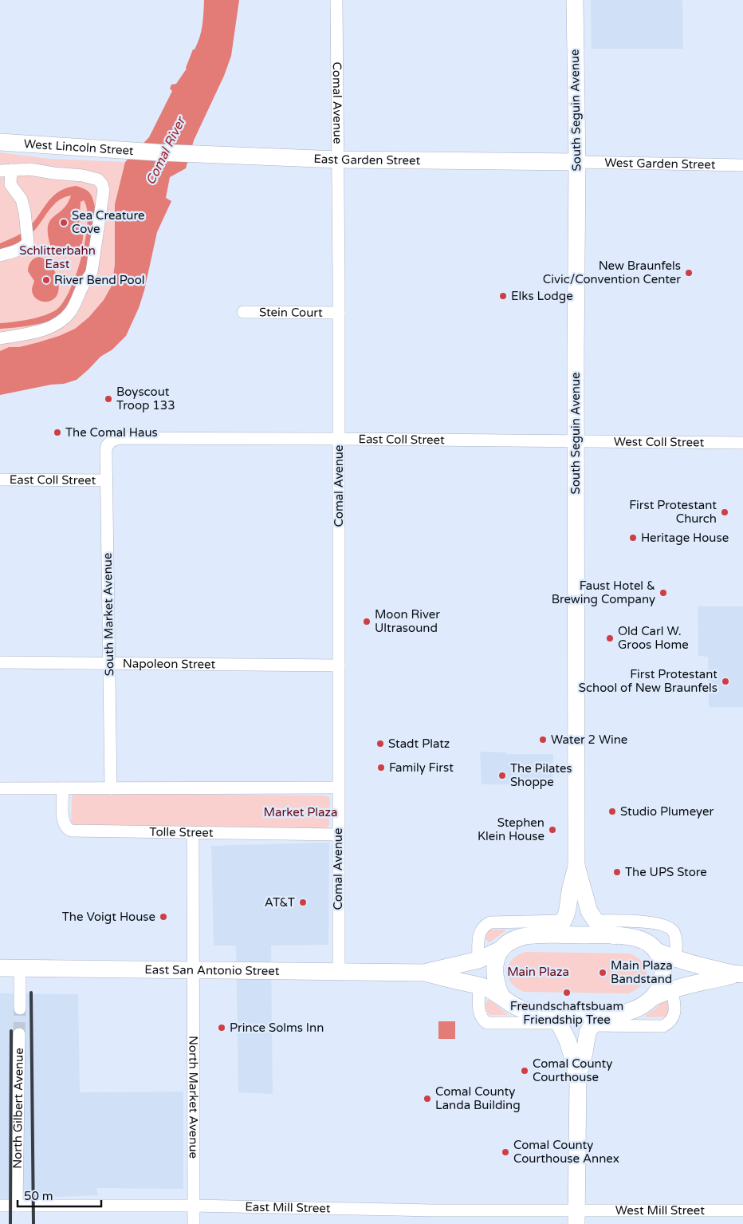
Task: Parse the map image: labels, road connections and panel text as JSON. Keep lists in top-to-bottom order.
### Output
{
  "streets": {
    "main road": [
      "South Seguin Avenue",
      "West Lincoln Street",
      "East Garden Street",
      "East San Antonio Street"
    ],
    "street": [
      "Comal Avenue",
      "West Garden Street",
      "Stein Court",
      "East Coll Street",
      "West Coll Street",
      "South Market Avenue",
      "Napoleon Street",
      "Tolle Street",
      "North Market Avenue",
      "North Gilbert Avenue",
      "East Mill Street",
      "West Mill Street"
    ]
  },
  "crossings": [
    ["Comal Avenue", "East Garden Street"],
    ["Comal Avenue", "Stein Court"],
    ["Comal Avenue", "East Coll Street"],
    ["Comal Avenue", "Napoleon Street"],
    ["Comal Avenue", "Tolle Street"],
    ["Comal Avenue", "East San Antonio Street"],
    ["South Seguin Avenue", "East Garden Street"],
    ["South Seguin Avenue", "West Garden Street"],
    ["South Seguin Avenue", "East Coll Street"],
    ["South Seguin Avenue", "West Coll Street"],
    ["West Lincoln Street", "East Garden Street"],
    ["East Garden Street", "West Garden Street"],
    ["East Coll Street", "West Coll Street"],
    ["East Coll Street", "South Market Avenue"],
    ["South Market Avenue", "Napoleon Street"],
    ["East San Antonio Street", "North Market Avenue"],
    ["North Market Avenue", "East Mill Street"],
    ["North Gilbert Avenue", "East Mill Street"],
    ["East Mill Street", "West Mill Street"]
  ],
  "water": ["Comal River"],
  "parks": ["Schlitterbahn East", "Market Plaza", "Main Plaza"],
  "places": [
    "Sea Creature Cove",
    "New Braunfels Civic/Convention Center",
    "River Bend Pool",
    "Elks Lodge",
    "Boyscout Troop 133",
    "The Comal Haus",
    "First Protestant Church",
    "Heritage House",
    "Faust Hotel & Brewing Company",
    "Moon River Ultrasound",
    "Old Carl W. Groos Home",
    "First Protestant School of New Braunfels",
    "Water 2 Wine",
    "Stadt Platz",
    "Family First",
    "The Pilates Shoppe",
    "Studio Plumeyer",
    "Stephen Klein House",
    "The UPS Store",
    "AT&T",
    "The Voigt House",
    "Main Plaza Bandstand",
    "Freundschaftsbuam Friendship Tree",
    "Prince Solms Inn",
    "Comal County Courthouse",
    "Comal County Landa Building",
    "Comal County Courthouse Annex"
  ],
  "scale_bar": "50 m"
}
